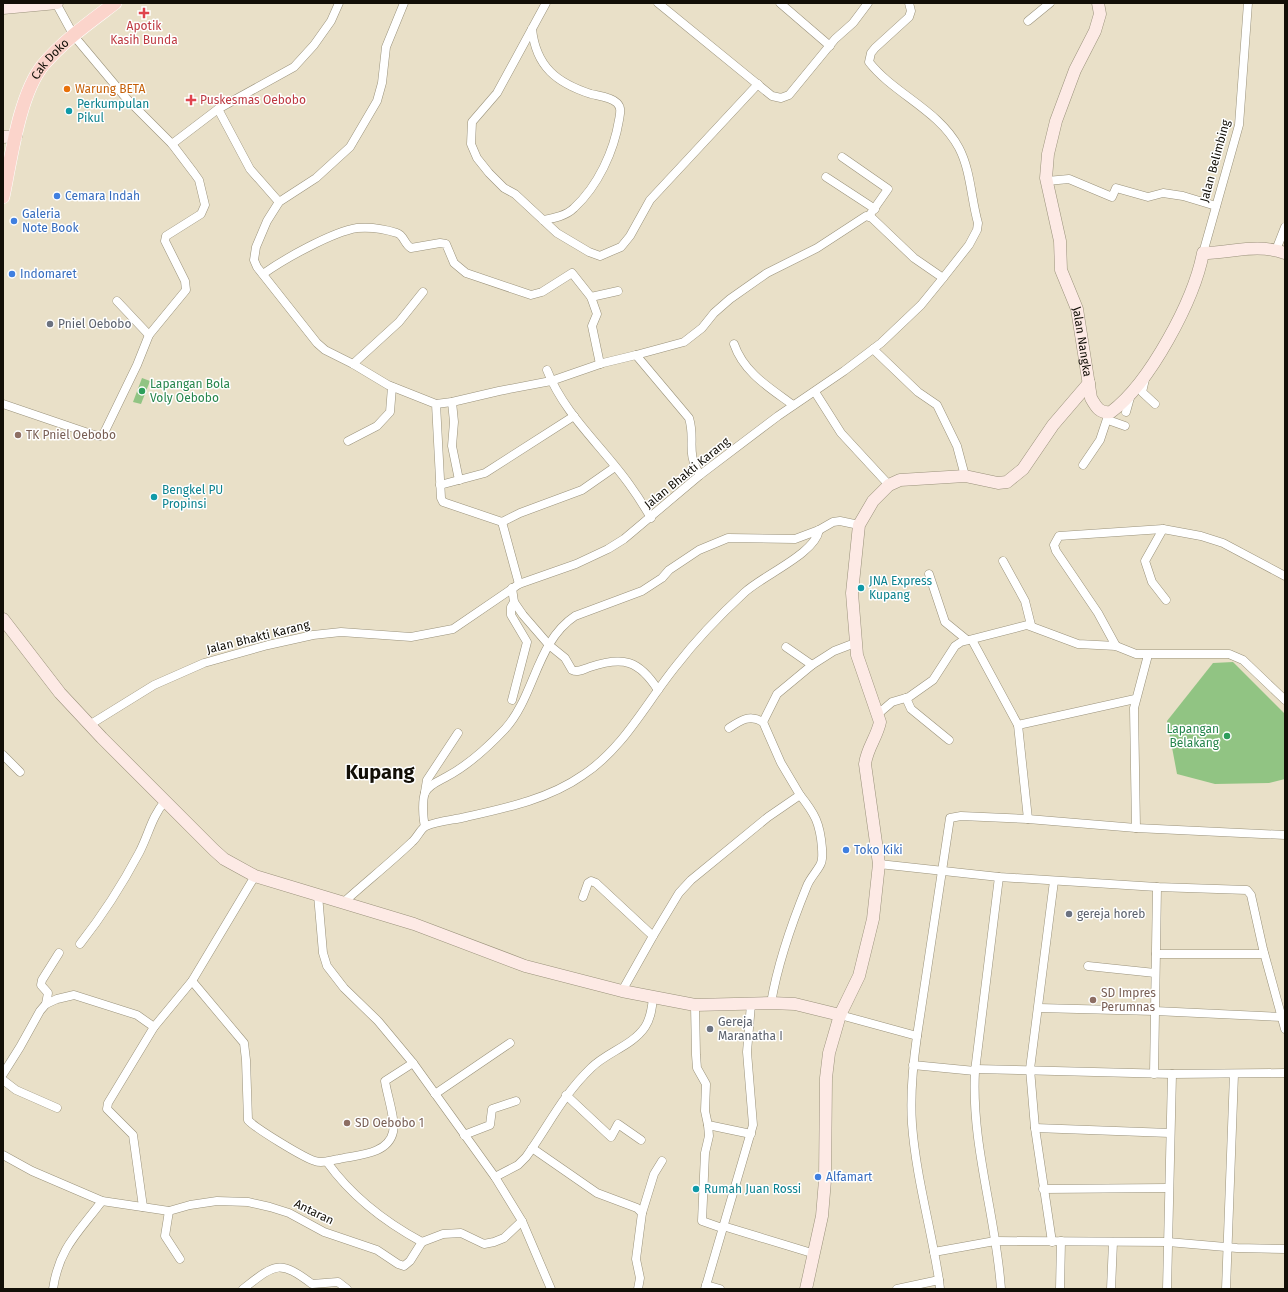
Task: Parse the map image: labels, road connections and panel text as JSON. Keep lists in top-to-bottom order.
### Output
{
  "streets": {
    "main road": ["Cak Doko"],
    "street": [
      "Jalan Belimbing",
      "Jalan Nangka",
      "Jalan Bhakti Karang",
      "Antaran"
    ]
  },
  "districts": ["Kupang"],
  "places": {
    "health": ["Apotik Kasih Bunda", "Puskesmas Oebobo"],
    "other": [
      "Warung BETA",
      "Perkumpulan Pikul",
      "Cemara Indah",
      "Galeria Note Book",
      "Indomaret",
      "Pniel Oebobo",
      "Lapangan Bola Voly Oebobo",
      "TK Pniel Oebobo",
      "Bengkel PU Propinsi",
      "JNA Express Kupang",
      "Lapangan Belakang",
      "Toko Kiki",
      "gereja horeb",
      "SD Impres Perumnas",
      "Gereja Maranatha I",
      "SD Oebobo 1",
      "Alfamart",
      "Rumah Juan Rossi"
    ]
  }
}
